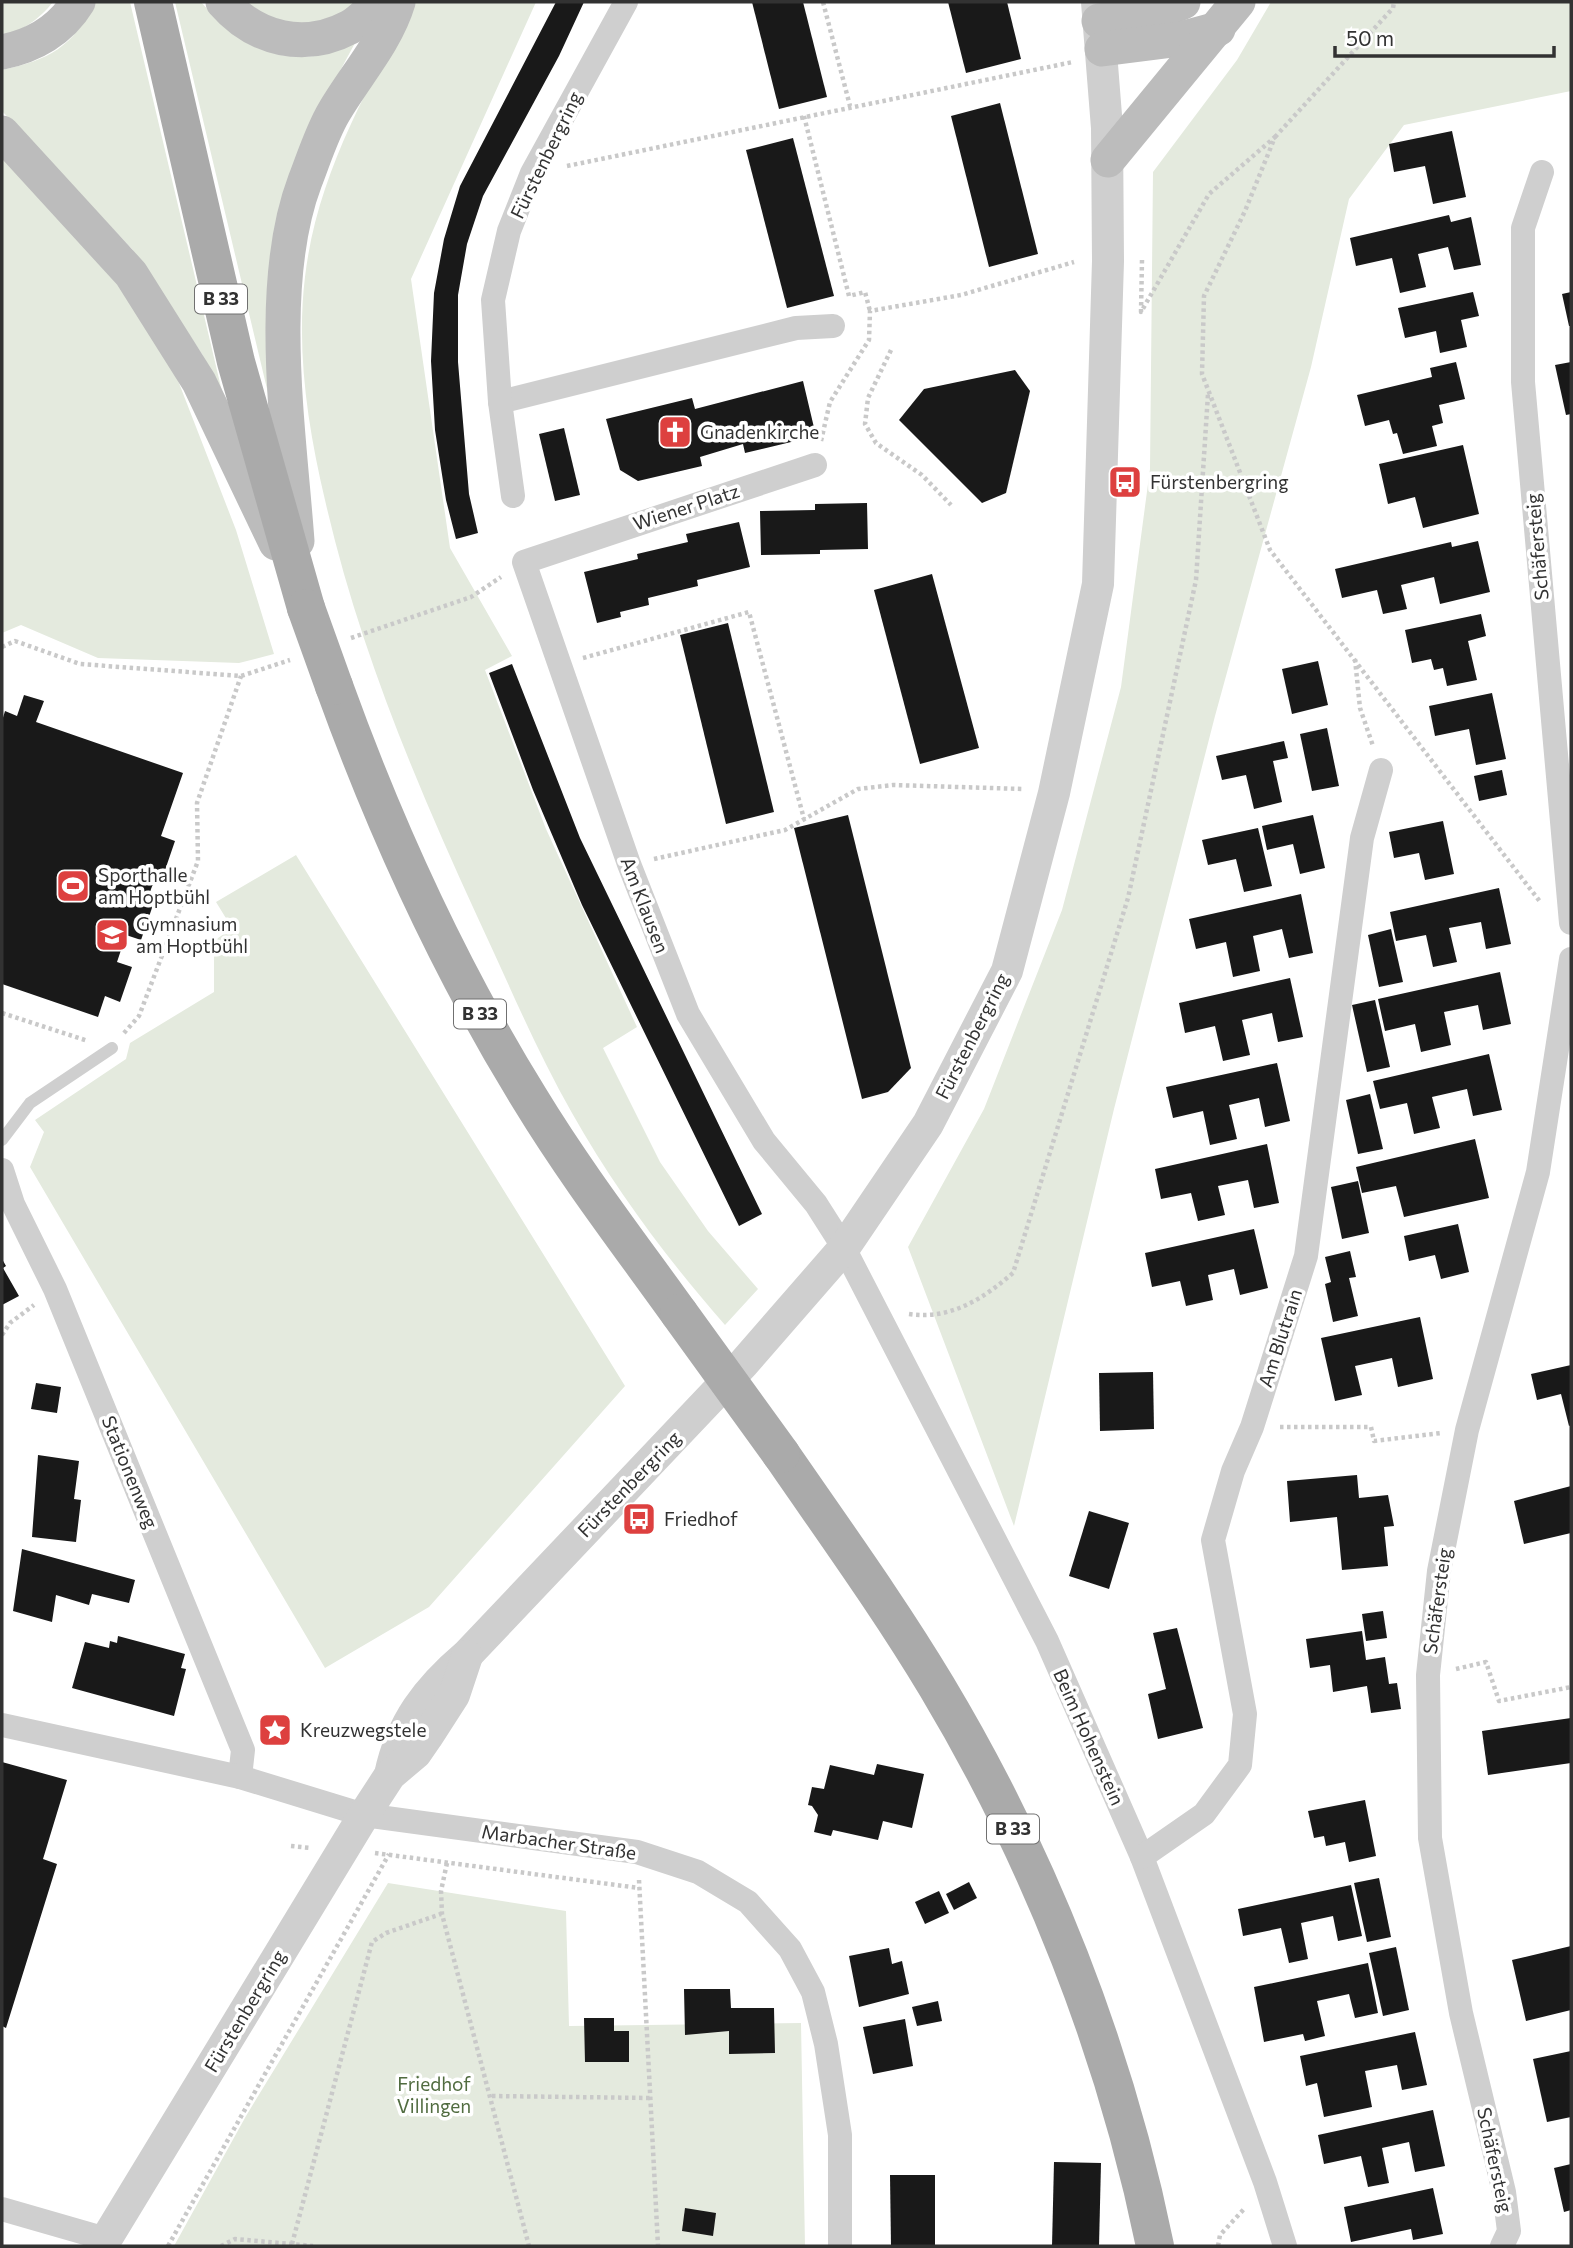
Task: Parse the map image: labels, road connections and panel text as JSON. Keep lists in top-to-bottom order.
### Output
{
  "streets": {
    "main road": ["B 33"],
    "street": [
      "Fürstenbergring",
      "Wiener Platz",
      "Schäfersteig",
      "Am Klausen",
      "Am Blutrain",
      "Stationenweg",
      "Beim Hohenstein",
      "Marbacher Straße"
    ]
  },
  "crossings": [
    ["Fürstenbergring", "Am Klausen"],
    ["Fürstenbergring", "Beim Hohenstein"],
    ["Fürstenbergring", "Marbacher Straße"],
    ["Wiener Platz", "Am Klausen"],
    ["Am Klausen", "Beim Hohenstein"],
    ["Am Blutrain", "Beim Hohenstein"],
    ["Stationenweg", "Marbacher Straße"]
  ],
  "parks": ["Friedhof Villingen"],
  "places": {
    "church": ["Gnadenkirche"],
    "bus stop": ["Fürstenbergring", "Friedhof"],
    "sports": ["Sporthalle am Hoptbühl"],
    "school or university": ["Gymnasium am Hoptbühl"],
    "place": ["Kreuzwegstele"]
  },
  "scale_bar": "50 m"
}
